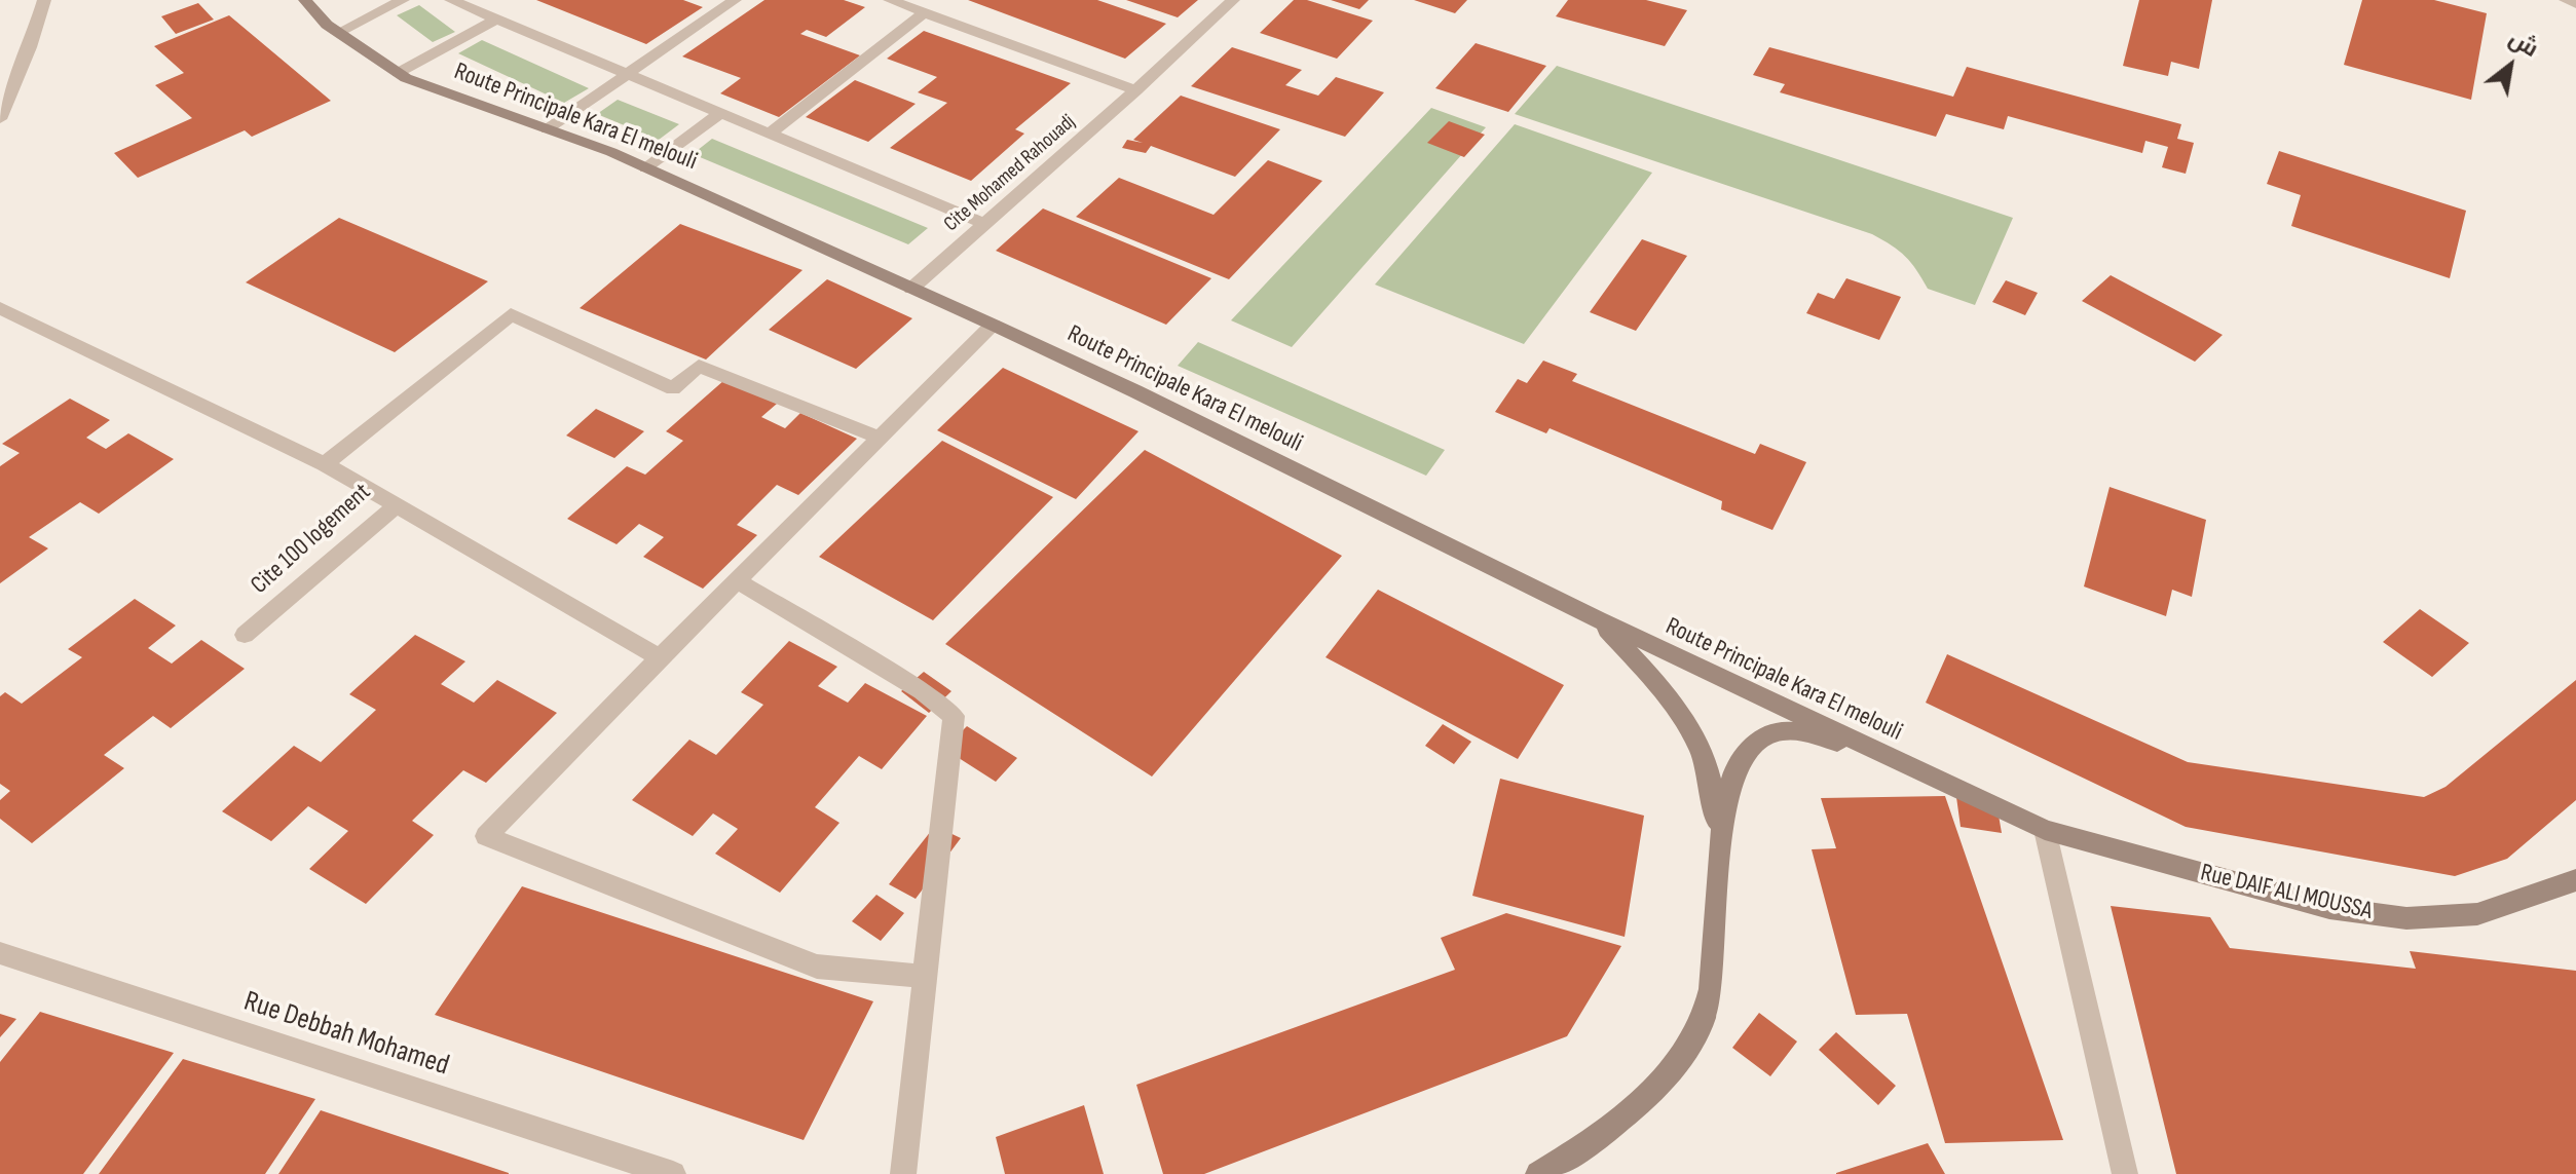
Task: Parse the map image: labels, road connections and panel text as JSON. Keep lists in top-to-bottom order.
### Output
{
  "streets": {
    "main road": ["Route Principale Kara El melouli", "Rue DAIF ALI MOUSSA"],
    "street": ["Cite Mohamed Rahouadj", "Cite 100 logement", "Rue Debbah Mohamed"]
  },
  "crossings": [
    ["Route Principale Kara El melouli", "Cite Mohamed Rahouadj"],
    ["Route Principale Kara El melouli", "Rue DAIF ALI MOUSSA"]
  ],
  "north": "top right"
}
